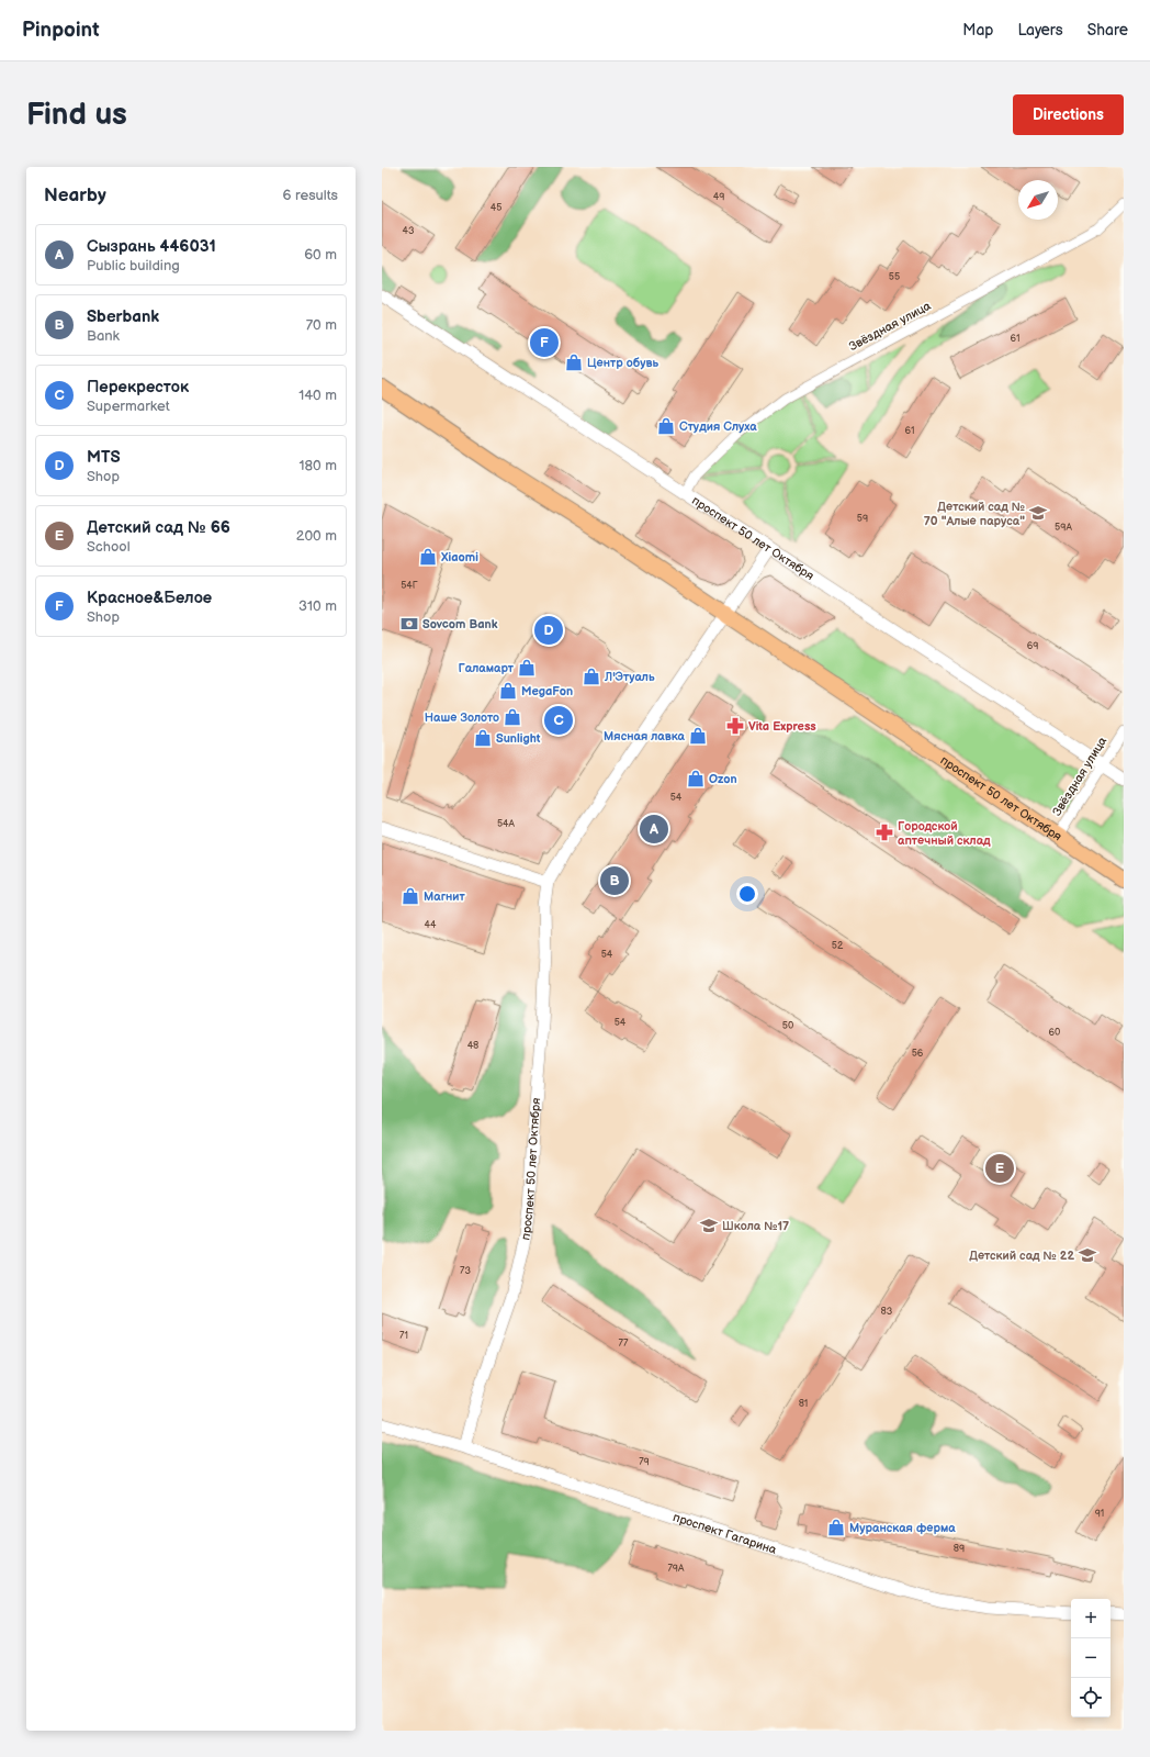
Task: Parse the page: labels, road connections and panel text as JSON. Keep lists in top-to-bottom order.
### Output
{
  "streets": {
    "main road": ["проспект 50 лет Октября"],
    "street": ["Звёздная улица", "проспект Гагарина"]
  },
  "crossings": [
    ["Звёздная улица", "проспект 50 лет Октября"],
    ["проспект 50 лет Октября", "проспект Гагарина"]
  ],
  "places": {
    "shop": [
      "Центр обувь",
      "Студия Слуха",
      "Xiaomi",
      "Галамарт",
      "Л'Этуаль",
      "MegaFon",
      "Наше Золото",
      "Мясная лавка",
      "Sunlight",
      "Ozon",
      "Магнит",
      "Муранская ферма"
    ],
    "school or university": ["Детский сад № 70 \"Алые паруса\"", "Школа №17", "Детский сад № 22"],
    "bank": ["Sovcom Bank"],
    "pharmacy": ["Vita Express", "Городской аптечный склад"]
  },
  "house_numbers": [
    "49",
    "45",
    "43",
    "55",
    "61",
    "61",
    "59",
    "59А",
    "54Г",
    "69",
    "54",
    "54А",
    "44",
    "52",
    "54",
    "54",
    "50",
    "60",
    "48",
    "56",
    "73",
    "83",
    "71",
    "77",
    "81",
    "79",
    "91",
    "89",
    "79А"
  ],
  "north": "bottom left",
  "page": {
    "header": "Pinpoint",
    "nav": ["Map", "Layers", "Share"],
    "buttons": "Directions",
    "title": "Find us",
    "heading": ["Nearby", "6 results"],
    "list": [
      {
        "mark": "A",
        "name": "Сызрань 446031",
        "note": "Public building",
        "value": "60 m"
      },
      {
        "mark": "B",
        "name": "Sberbank",
        "note": "Bank",
        "value": "70 m"
      },
      {
        "mark": "C",
        "name": "Перекресток",
        "note": "Supermarket",
        "value": "140 m"
      },
      {
        "mark": "D",
        "name": "MTS",
        "note": "Shop",
        "value": "180 m"
      },
      {
        "mark": "E",
        "name": "Детский сад № 66",
        "note": "School",
        "value": "200 m"
      },
      {
        "mark": "F",
        "name": "Красное&Белое",
        "note": "Shop",
        "value": "310 m"
      }
    ],
    "pins": [
      "F",
      "D",
      "C",
      "A",
      "B",
      "E"
    ],
    "map_buttons": ["+", "−"]
  }
}
